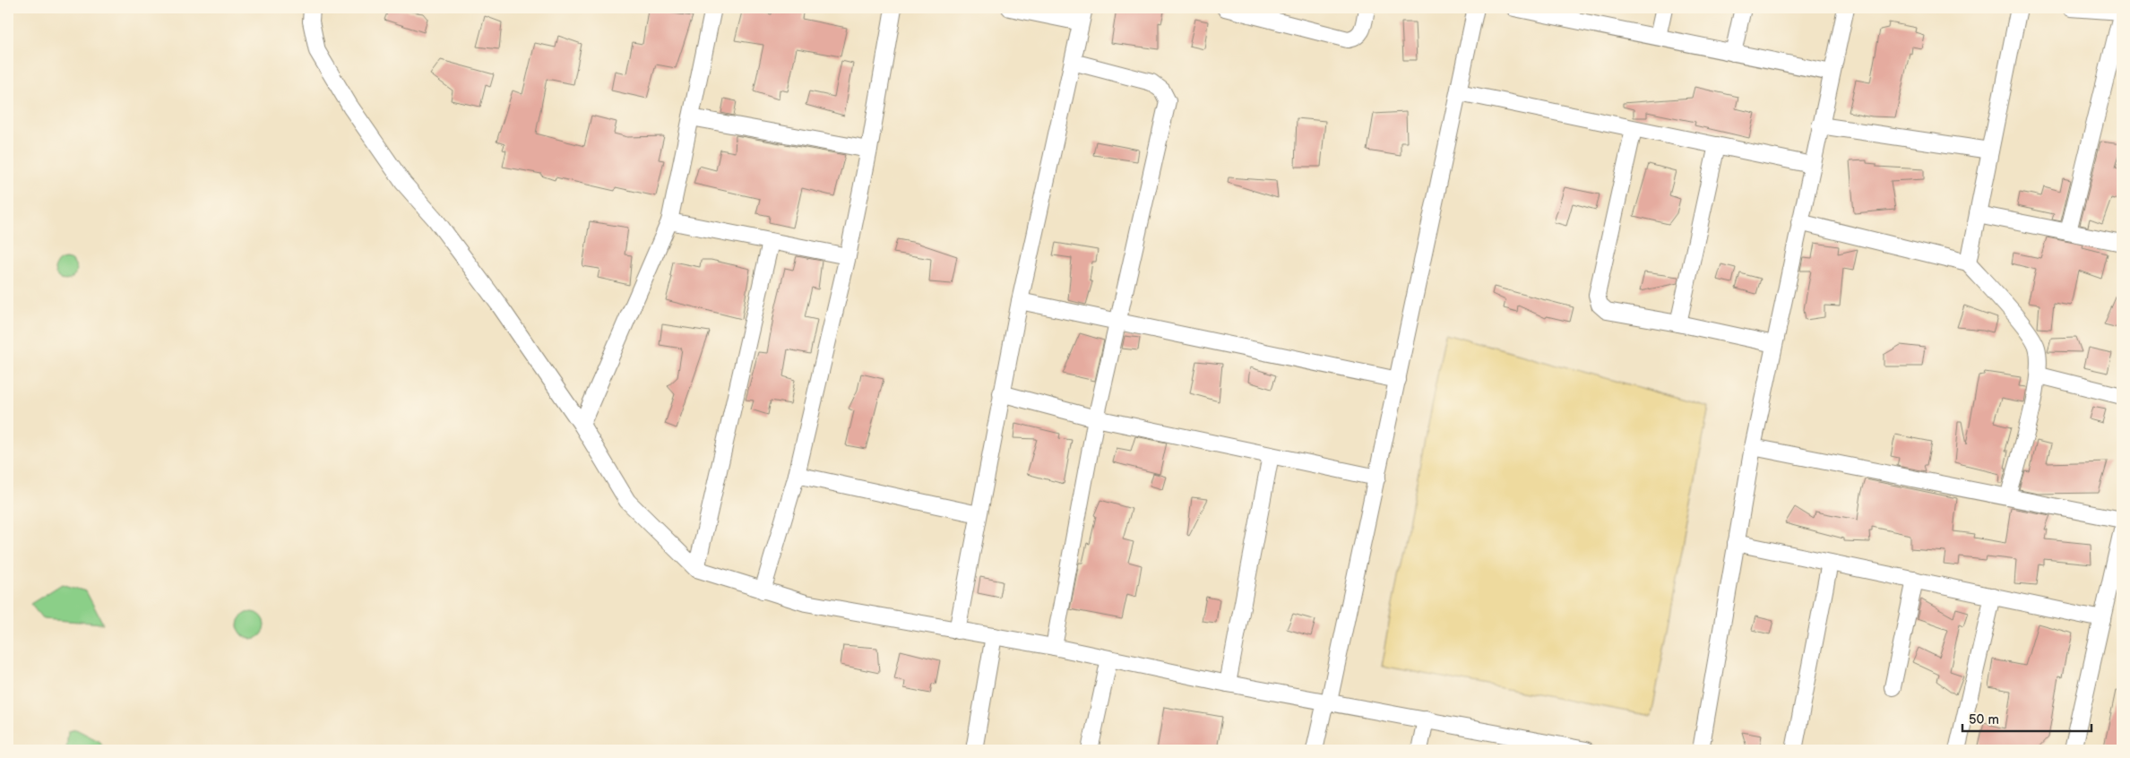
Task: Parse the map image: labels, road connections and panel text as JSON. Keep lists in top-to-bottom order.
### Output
{
  "scale_bar": "50 m"
}
